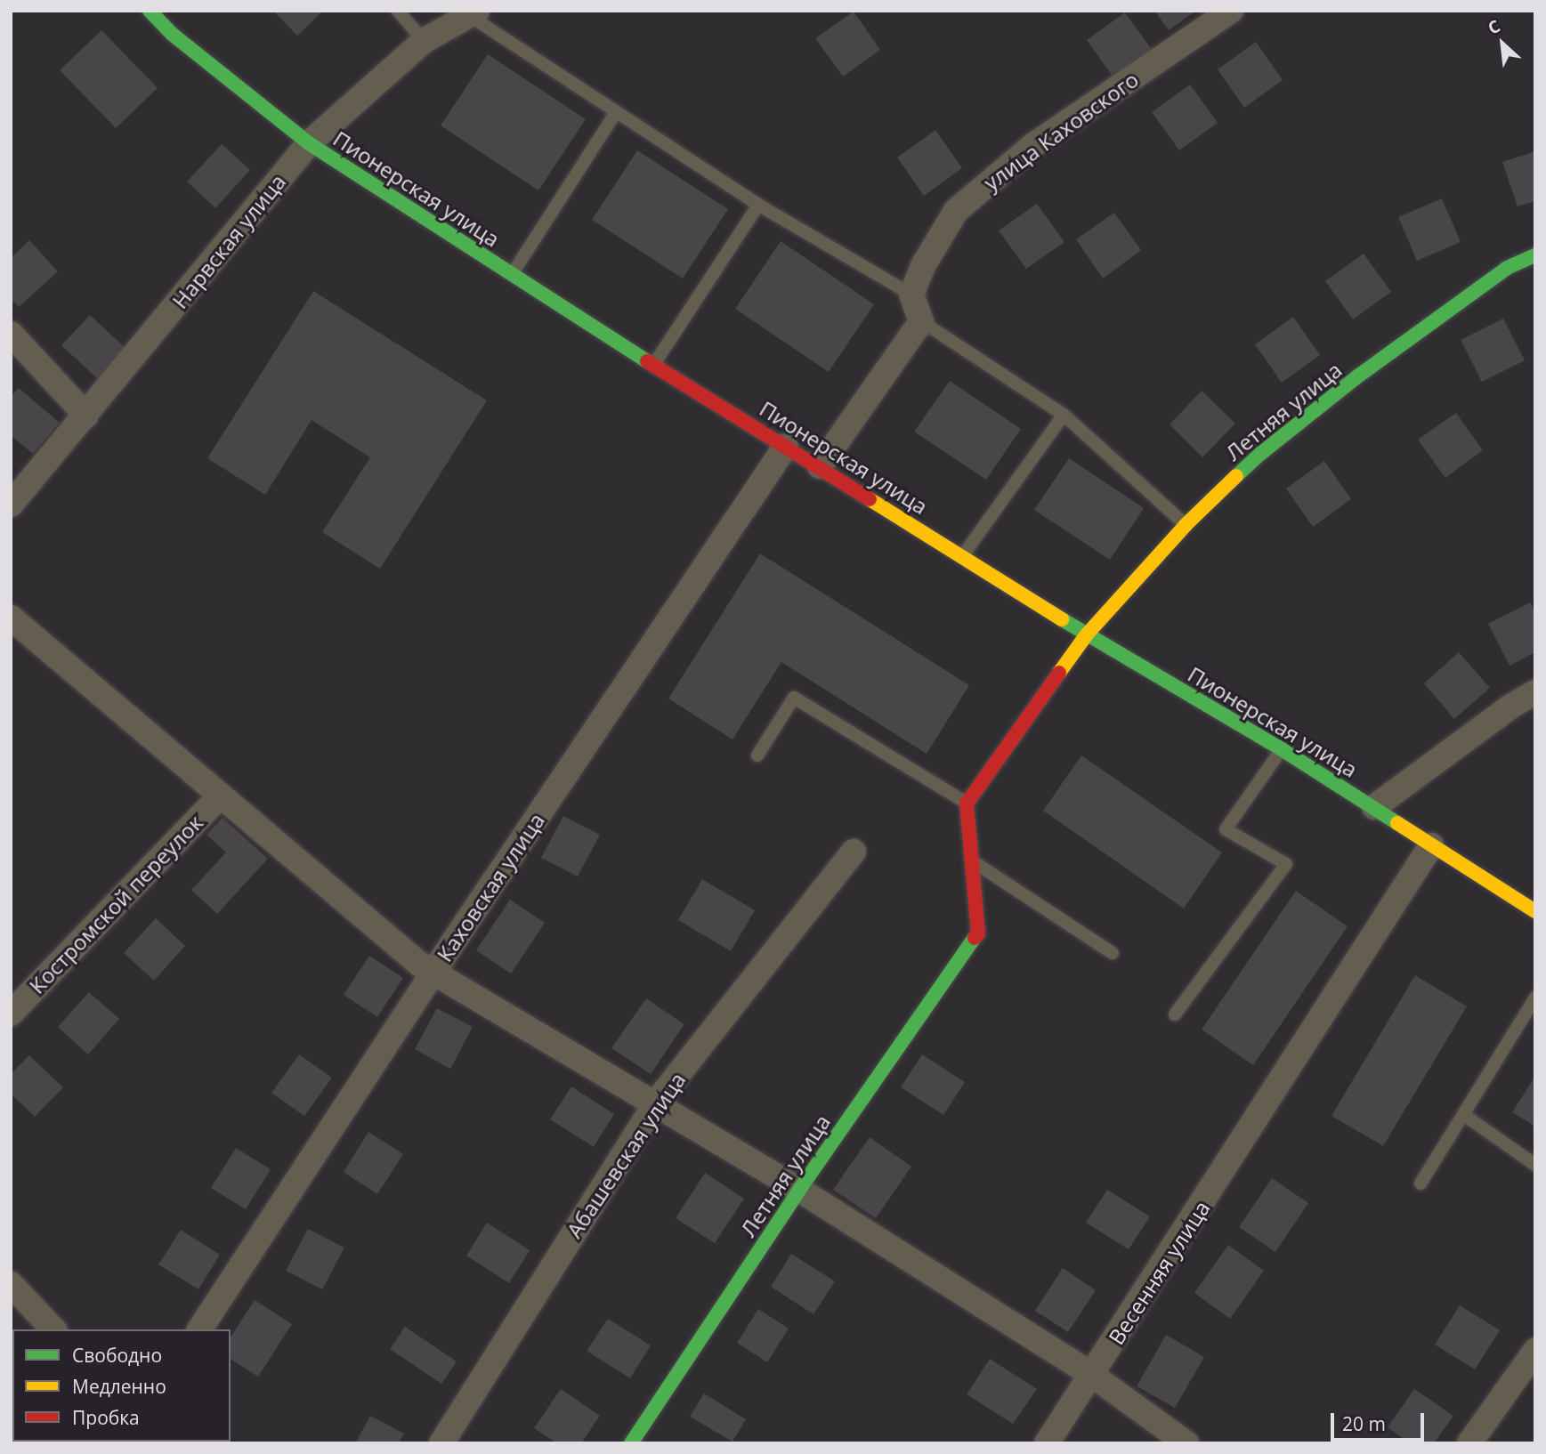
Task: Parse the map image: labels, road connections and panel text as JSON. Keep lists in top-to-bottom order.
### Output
{
  "streets": {
    "main road": ["Пионерская улица", "Летняя улица"],
    "street": [
      "улица Каховского",
      "Нарвская улица",
      "Каховская улица",
      "Костромской переулок",
      "Абашевская улица",
      "Весенняя улица"
    ]
  },
  "crossings": [
    ["Пионерская улица", "Нарвская улица"],
    ["Пионерская улица", "Летняя улица"],
    ["Пионерская улица", "Каховская улица"],
    ["Пионерская улица", "Весенняя улица"]
  ],
  "legend": ["Свободно", "Медленно", "Пробка"],
  "scale_bar": "20 m",
  "north": "top left"
}
